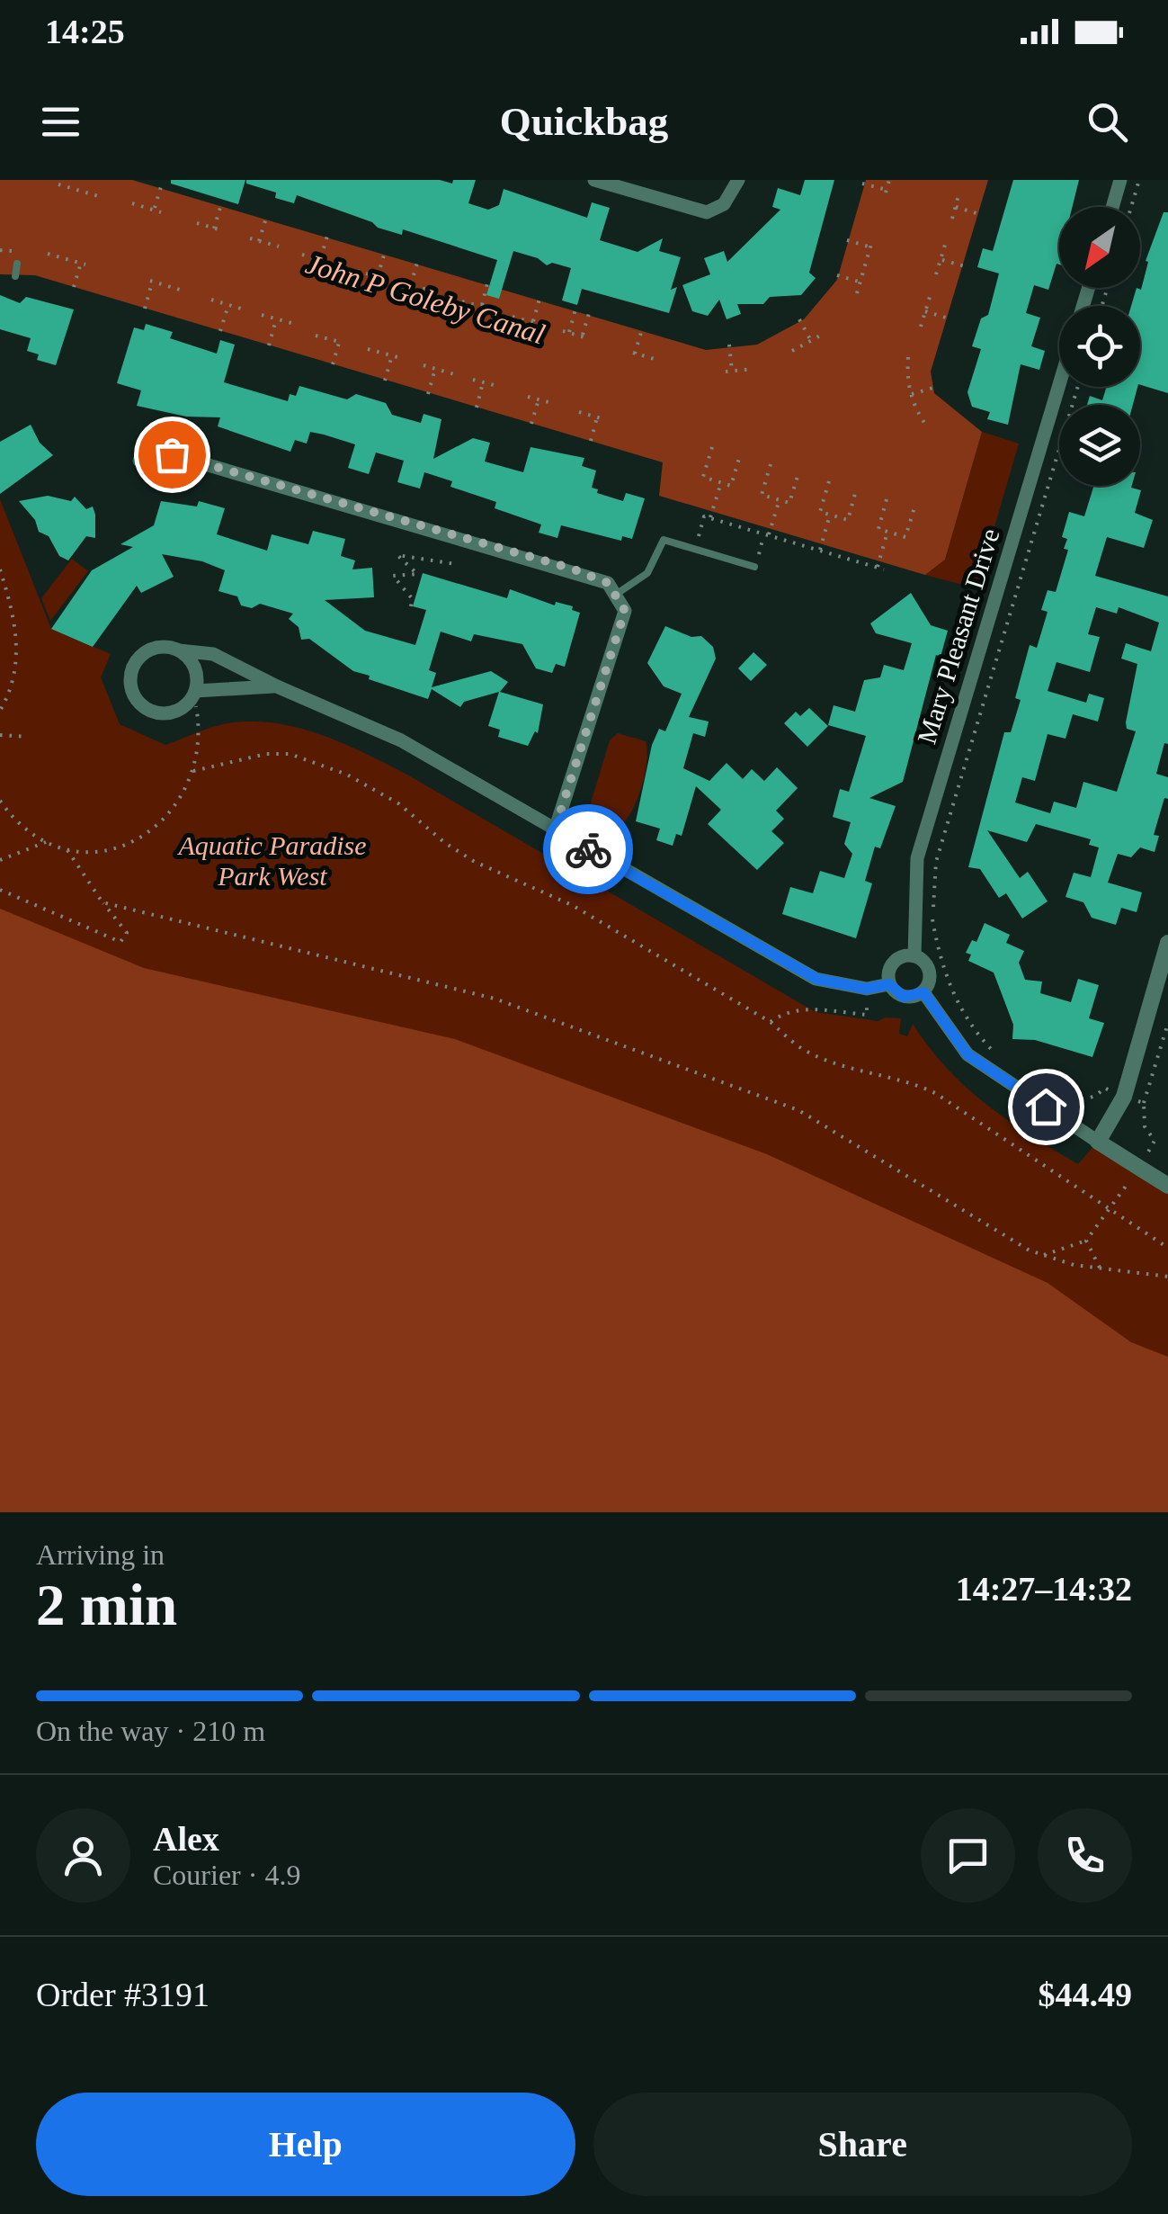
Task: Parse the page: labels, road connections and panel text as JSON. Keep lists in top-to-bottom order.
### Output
{
  "streets": {
    "street": ["Mary Pleasant Drive"]
  },
  "water": ["John P Goleby Canal"],
  "parks": ["Aquatic Paradise Park West"],
  "north": "bottom left",
  "page": {
    "status": "14:25",
    "header": "Quickbag",
    "heading": ["2 min", "Arriving in", "14:27–14:32"],
    "panel": [
      "Alex",
      "Courier · 4.9",
      "Order #3191",
      "$44.49"
    ],
    "bar": "On the way · 210 m",
    "buttons": ["Help", "Share"]
  }
}
